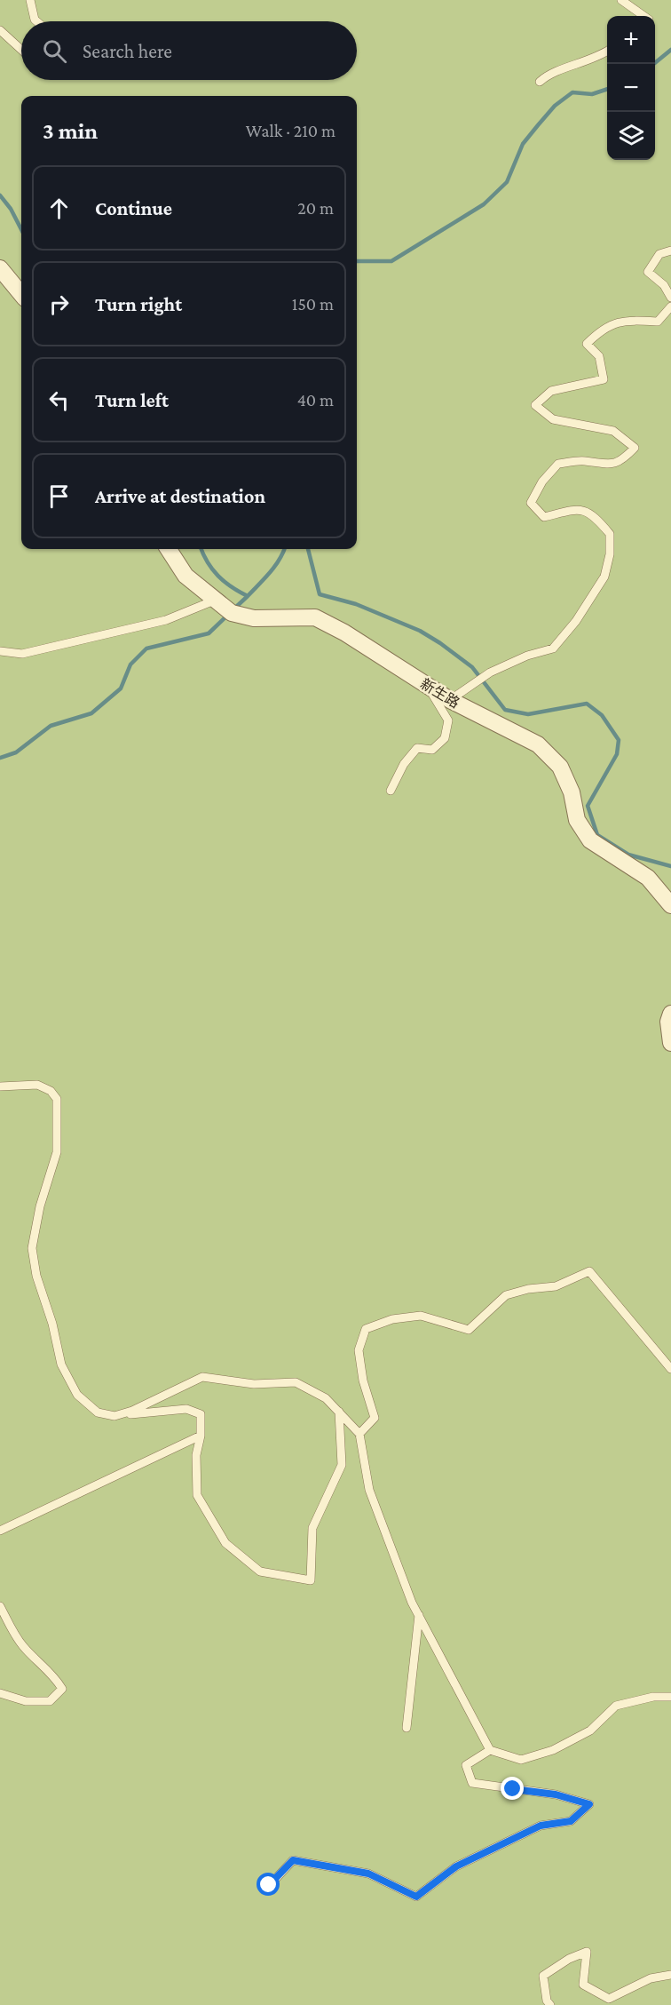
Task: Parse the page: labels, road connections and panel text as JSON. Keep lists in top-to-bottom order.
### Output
{
  "streets": {
    "street": ["新生路"]
  },
  "page": {
    "map_buttons": ["+", "−"],
    "search": "Search here",
    "heading": ["3 min", "Walk · 210 m"],
    "list": [
      ["Continue", "20 m"],
      ["Turn right", "150 m"],
      ["Turn left", "40 m"],
      "Arrive at destination"
    ]
  }
}
